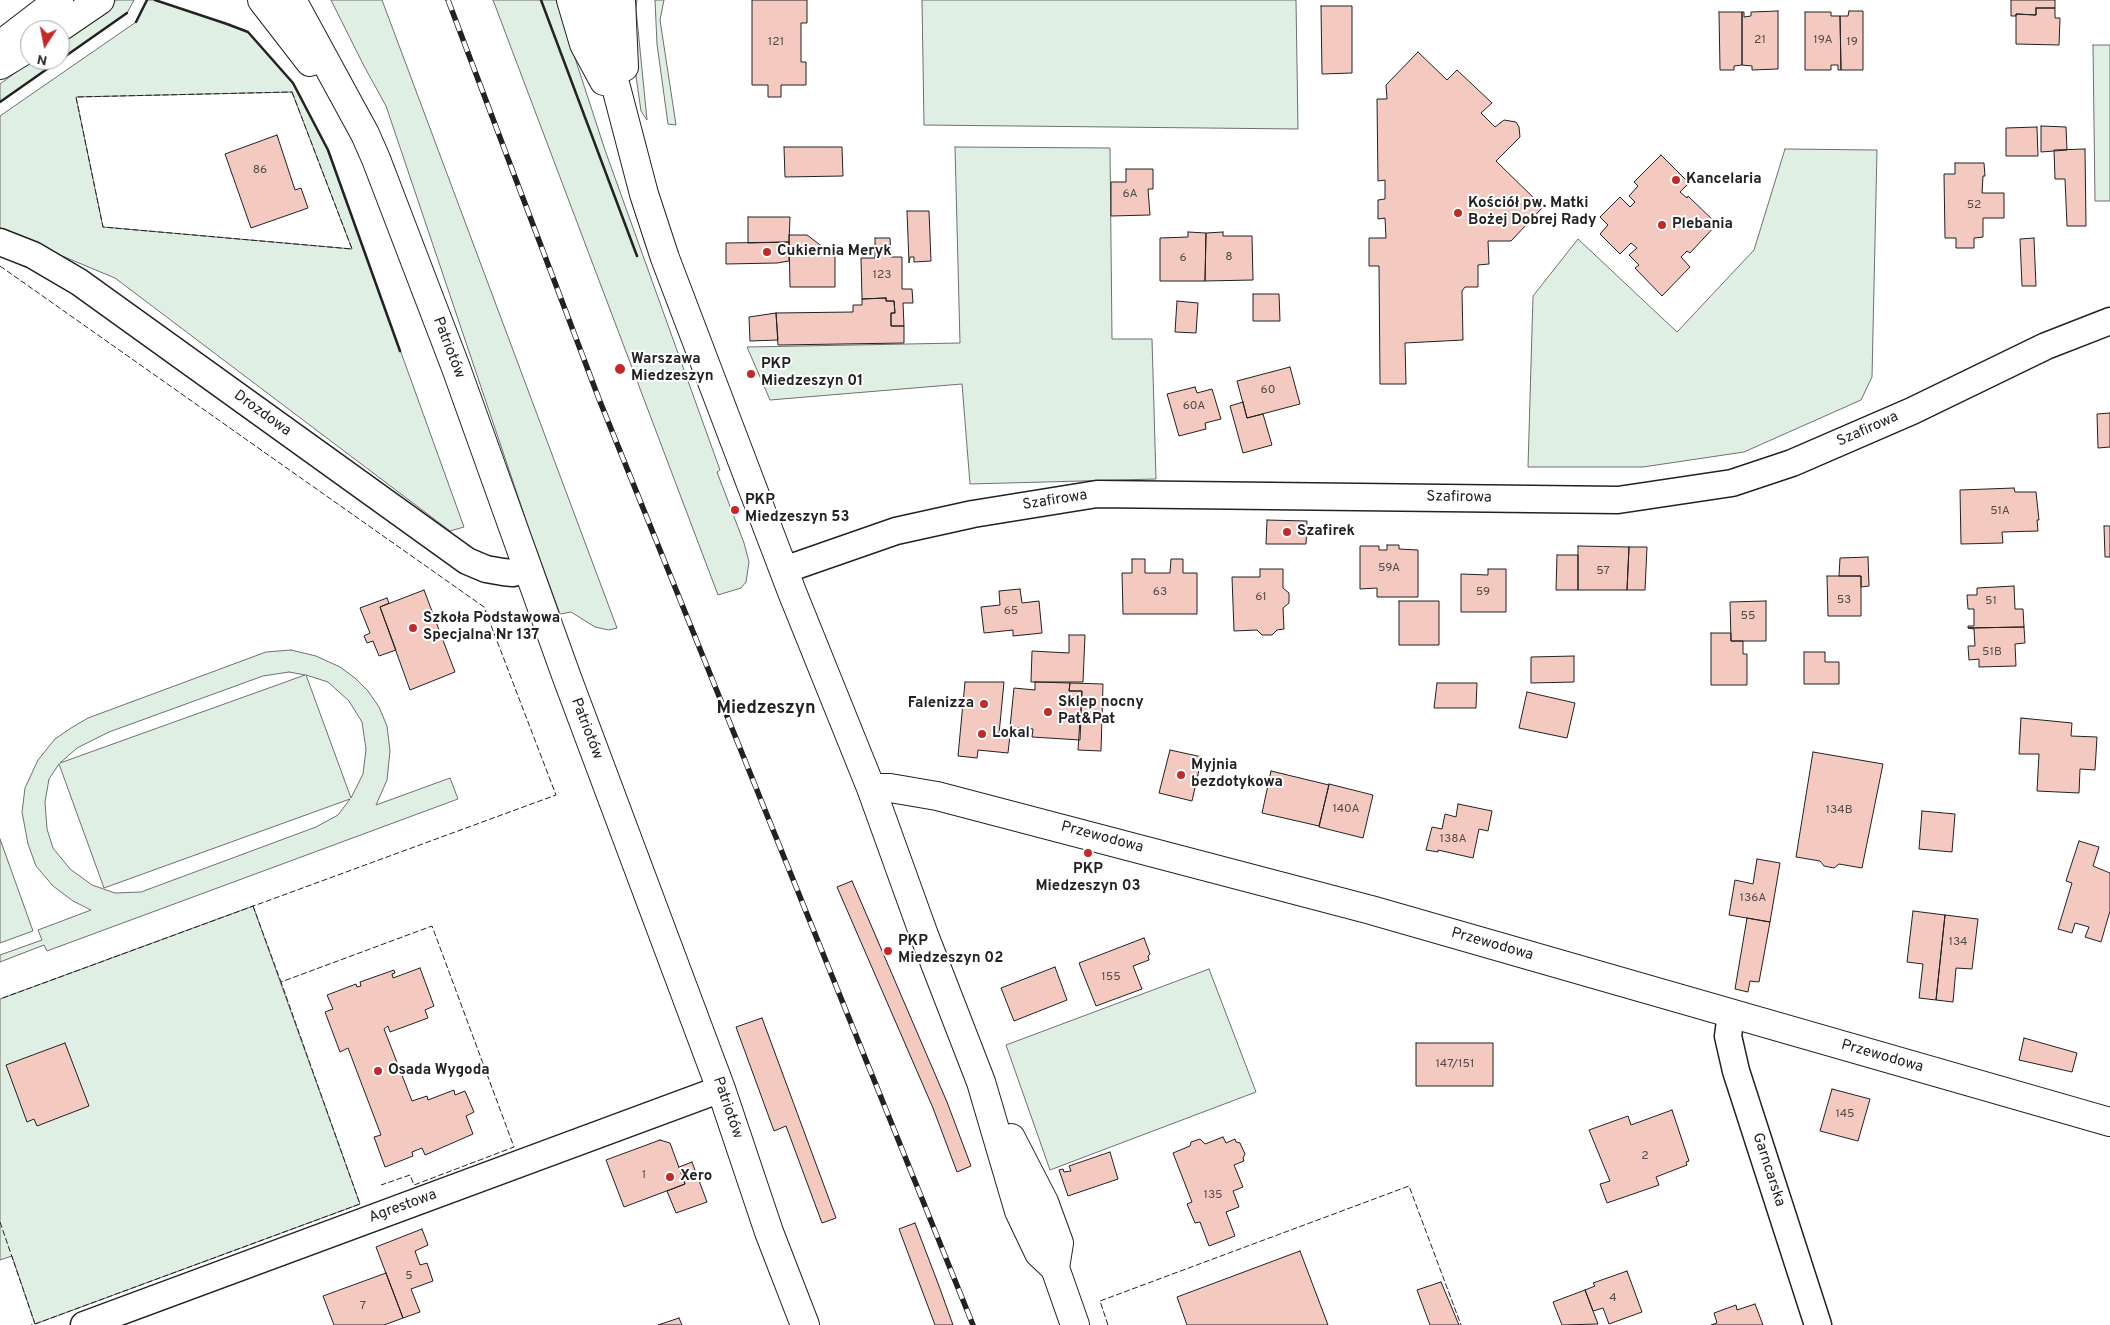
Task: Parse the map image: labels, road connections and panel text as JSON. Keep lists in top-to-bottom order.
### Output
{
  "streets": {
    "main road": ["Patriotów", "Przewodowa"],
    "street": [
      "Drozdowa",
      "Szafirowa",
      "Garncarska",
      "Agrestowa"
    ]
  },
  "crossings": [
    ["Patriotów", "Drozdowa"],
    ["Patriotów", "Agrestowa"],
    ["Przewodowa", "Garncarska"]
  ],
  "districts": ["Miedzeszyn"],
  "places": [
    "Kancelaria",
    "Kościół pw. Matki Bożej Dobrej Rady",
    "Plebania",
    "Cukiernia Meryk",
    "Warszawa Miedzeszyn",
    "PKP Miedzeszyn 01",
    "PKP Miedzeszyn 53",
    "Szafirek",
    "Szkoła Podstawowa Specjalna Nr 137",
    "Falenizza",
    "Sklep nocny Pat&Pat",
    "Lokal",
    "Myjnia bezdotykowa",
    "PKP Miedzeszyn 03",
    "PKP Miedzeszyn 02",
    "Osada Wygoda",
    "Xero"
  ],
  "house_numbers": [
    "21",
    "19A",
    "121",
    "19",
    "86",
    "6A",
    "52",
    "8",
    "6",
    "123",
    "60",
    "60A",
    "51A",
    "59A",
    "57",
    "63",
    "59",
    "61",
    "53",
    "51",
    "65",
    "55",
    "51B",
    "140A",
    "134B",
    "138A",
    "136A",
    "134",
    "155",
    "147/151",
    "145",
    "2",
    "1",
    "135",
    "5",
    "4",
    "7"
  ],
  "north": "bottom"
}
